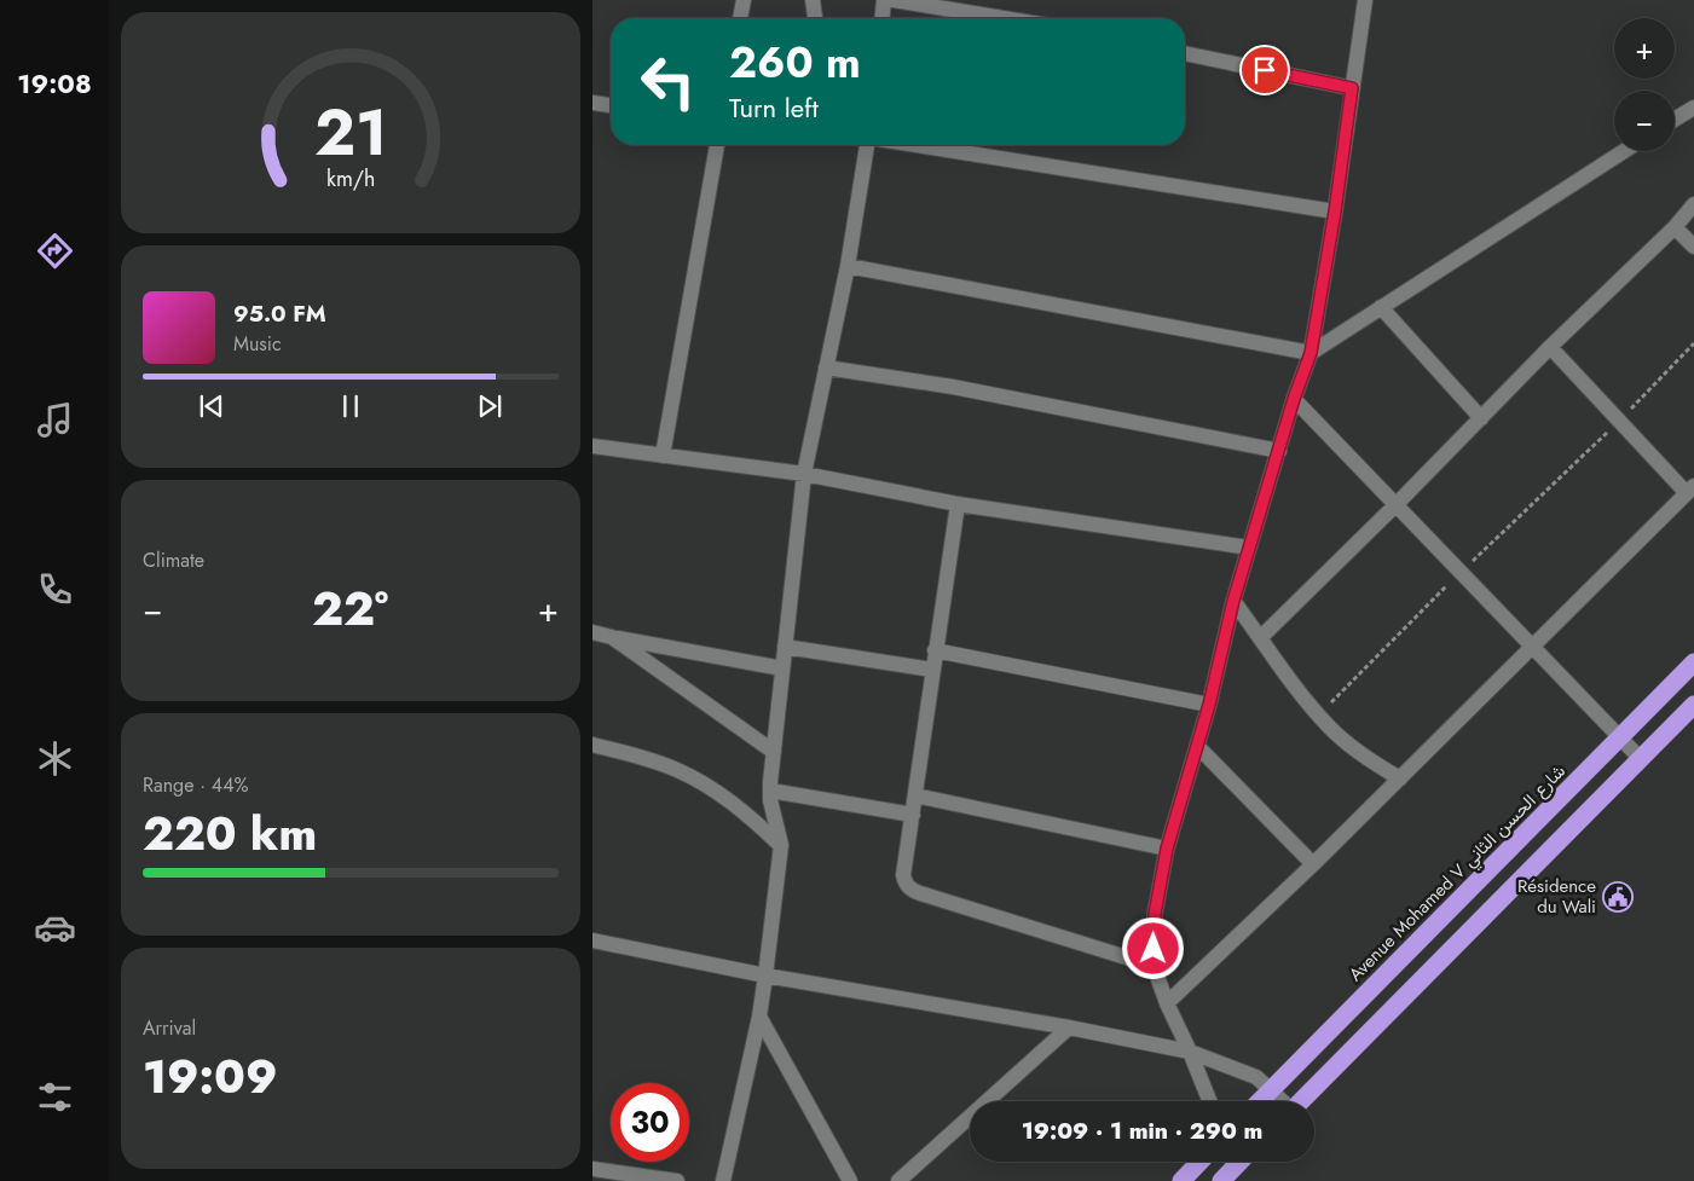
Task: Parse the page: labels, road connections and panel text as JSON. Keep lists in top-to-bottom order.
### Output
{
  "streets": {
    "highway": ["Avenue Mohamed V شارع الحسن الثاني"]
  },
  "places": {
    "public building": ["Résidence du Wali"]
  },
  "page": {
    "tabs": "19:08",
    "map_buttons": ["+", "−"],
    "turn": ["260 m", "Turn left"],
    "song": ["95.0 FM", "Music"],
    "tile": [
      "Climate",
      ["Range · 44%", "220 km"],
      ["Arrival", "19:09"]
    ],
    "heat": ["−", "22°", "+"],
    "limit": "30",
    "trip": "19:09 · 1 min · 290 m",
    "gauge": ["21", "km/h"]
  }
}
